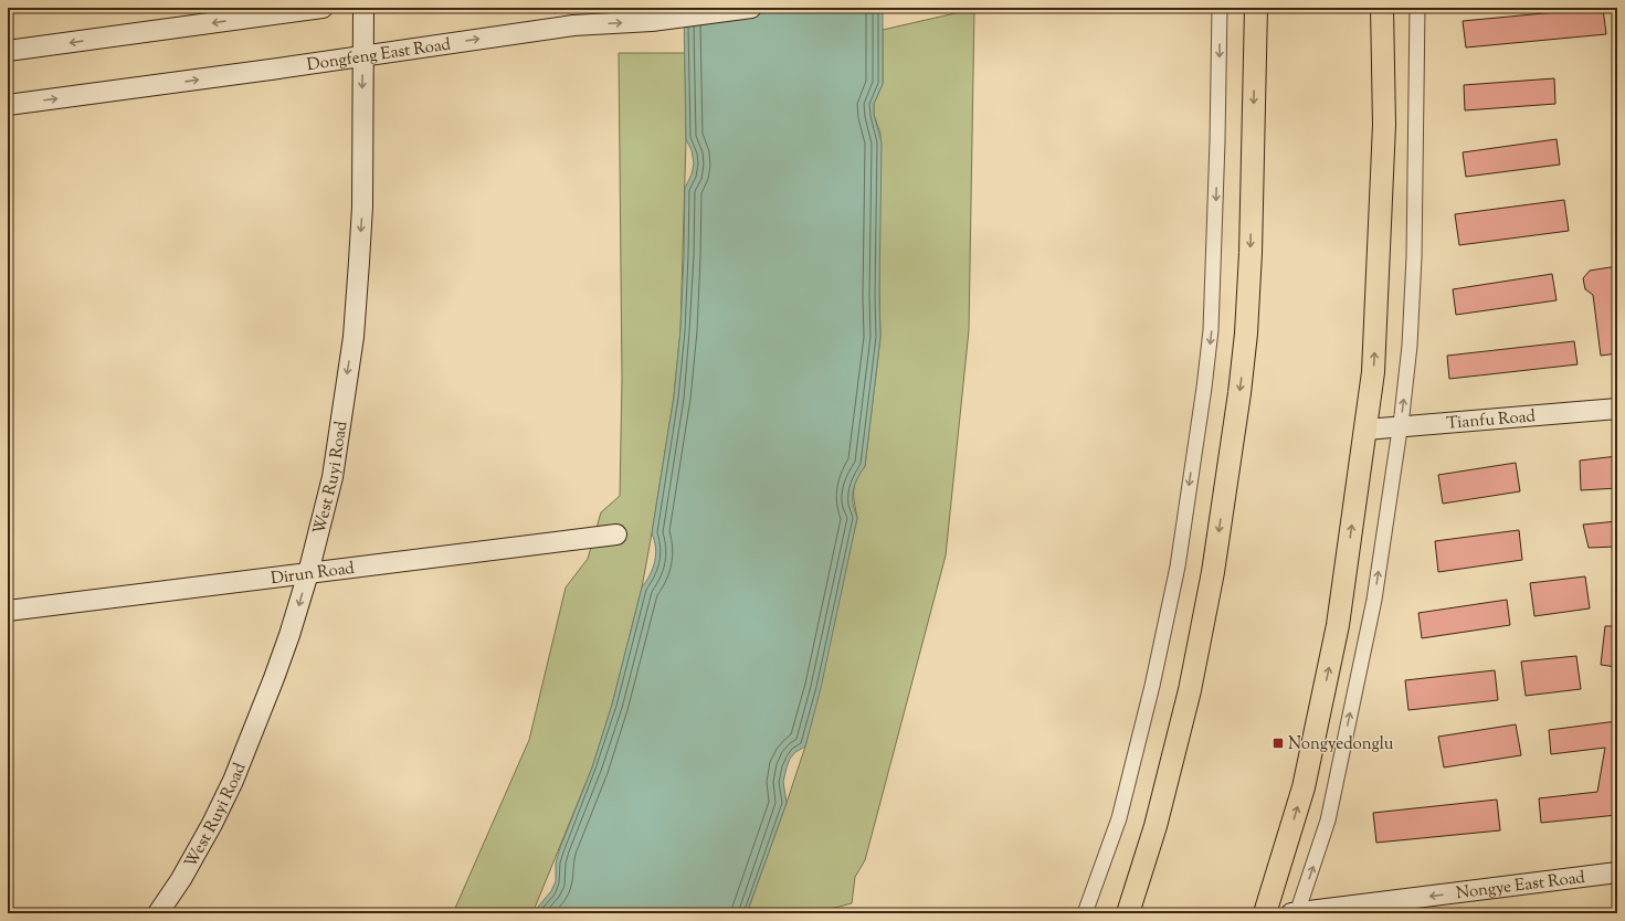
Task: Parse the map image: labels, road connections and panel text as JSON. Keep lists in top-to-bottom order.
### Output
{
  "streets": {
    "street": [
      "Dongfeng East Road",
      "Tianfu Road",
      "West Ruyi Road",
      "Dirun Road",
      "Nongye East Road"
    ]
  },
  "crossings": [
    ["Dongfeng East Road", "West Ruyi Road"],
    ["West Ruyi Road", "Dirun Road"]
  ],
  "one_way": ["Nongye East Road"],
  "places": {
    "transit": ["Nongyedonglu"]
  }
}
